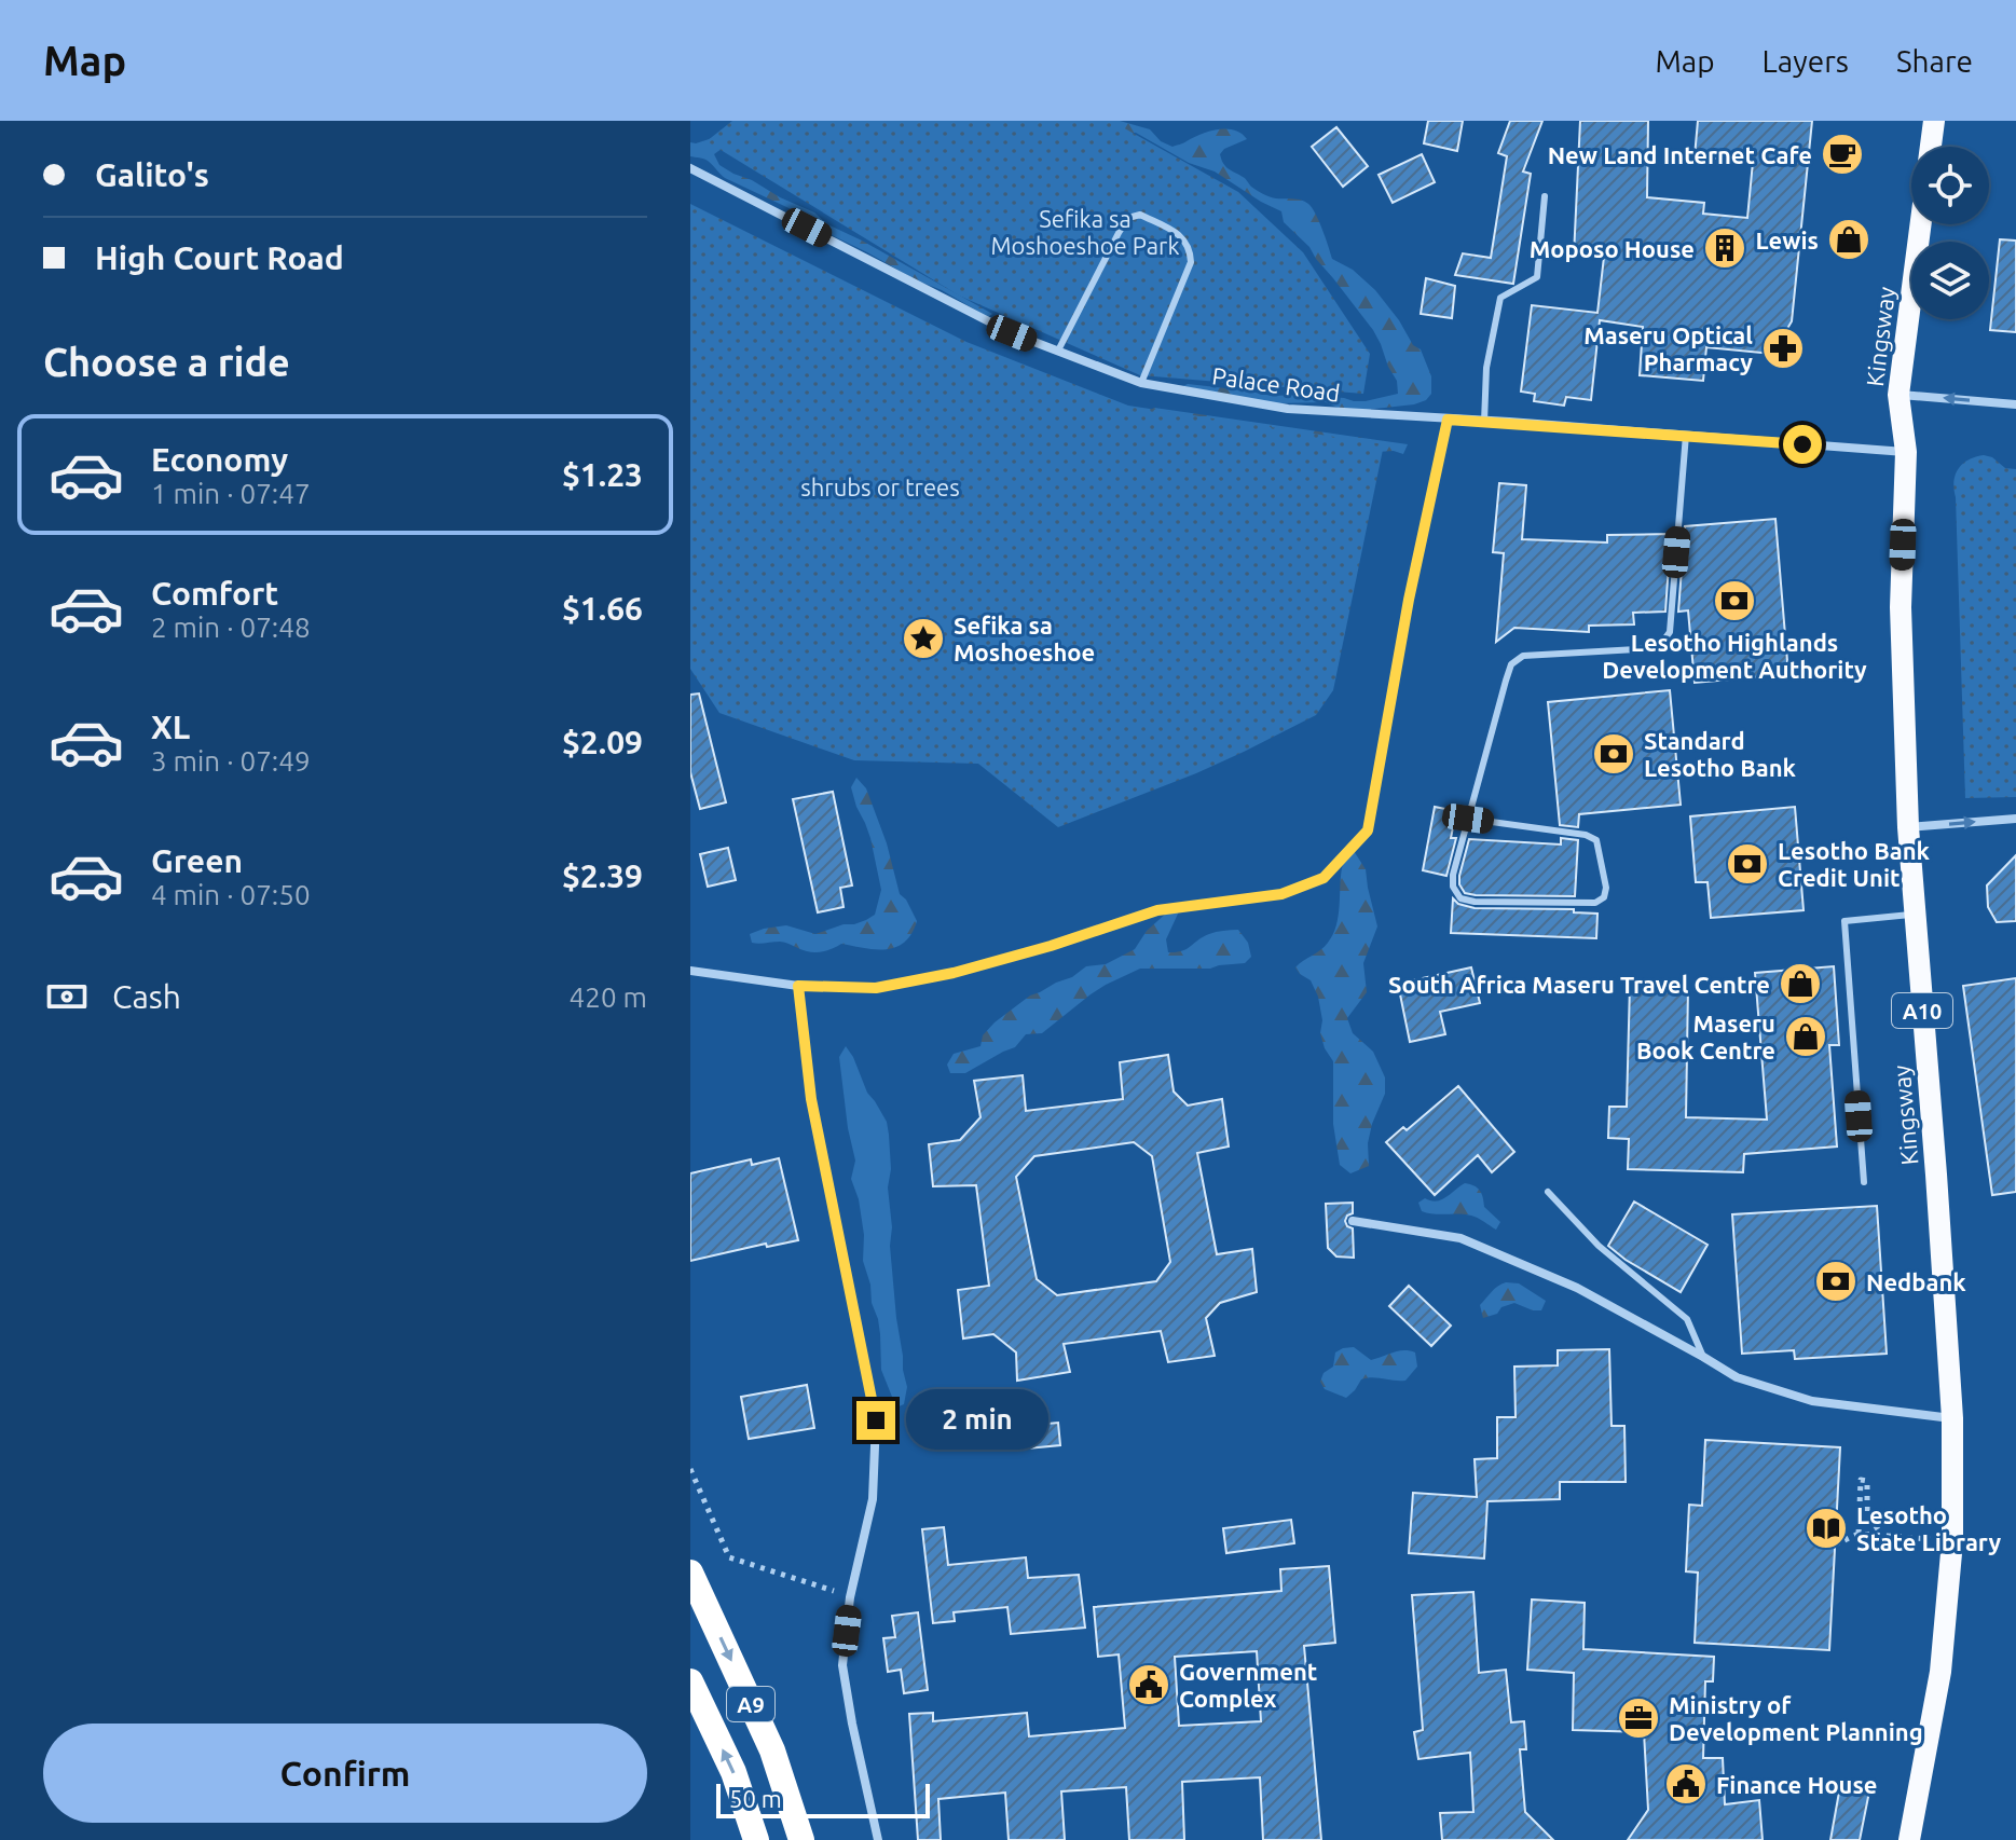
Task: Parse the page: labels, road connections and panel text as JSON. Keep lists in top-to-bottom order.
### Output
{
  "streets": {
    "highway": ["A9"],
    "main road": ["Kingsway", "A10"],
    "street": ["Palace Road"]
  },
  "crossings": [
    ["Kingsway", "Palace Road"]
  ],
  "parks": ["Sefika sa Moshoeshoe Park", "shrubs or trees"],
  "places": {
    "cafe": ["New Land Internet Cafe"],
    "shop": ["Lewis", "South Africa Maseru Travel Centre", "Maseru Book Centre"],
    "building": ["Moposo House"],
    "pharmacy": ["Maseru Optical Pharmacy"],
    "bank": [
      "Lesotho Highlands Development Authority",
      "Standard Lesotho Bank",
      "Lesotho Bank Credit Unit",
      "Nedbank"
    ],
    "place": ["Sefika sa Moshoeshoe"],
    "library": ["Lesotho State Library"],
    "public building": ["Government Complex", "Finance House"],
    "office": ["Ministry of Development Planning"]
  },
  "scale_bar": "50 m",
  "page": {
    "header": "Map",
    "nav": ["Map", "Layers", "Share"],
    "banner": ["Galito's", "High Court Road"],
    "heading": "Choose a ride",
    "list": [
      {
        "name": "Economy",
        "note": "1 min · 07:47",
        "value": "$1.23"
      },
      {
        "name": "Comfort",
        "note": "2 min · 07:48",
        "value": "$1.66"
      },
      {
        "name": "XL",
        "note": "3 min · 07:49",
        "value": "$2.09"
      },
      {
        "name": "Green",
        "note": "4 min · 07:50",
        "value": "$2.39"
      }
    ],
    "pay": ["Cash", "420 m"],
    "bubble": "2 min",
    "buttons": "Confirm",
    "scale": "50 m"
  }
}
